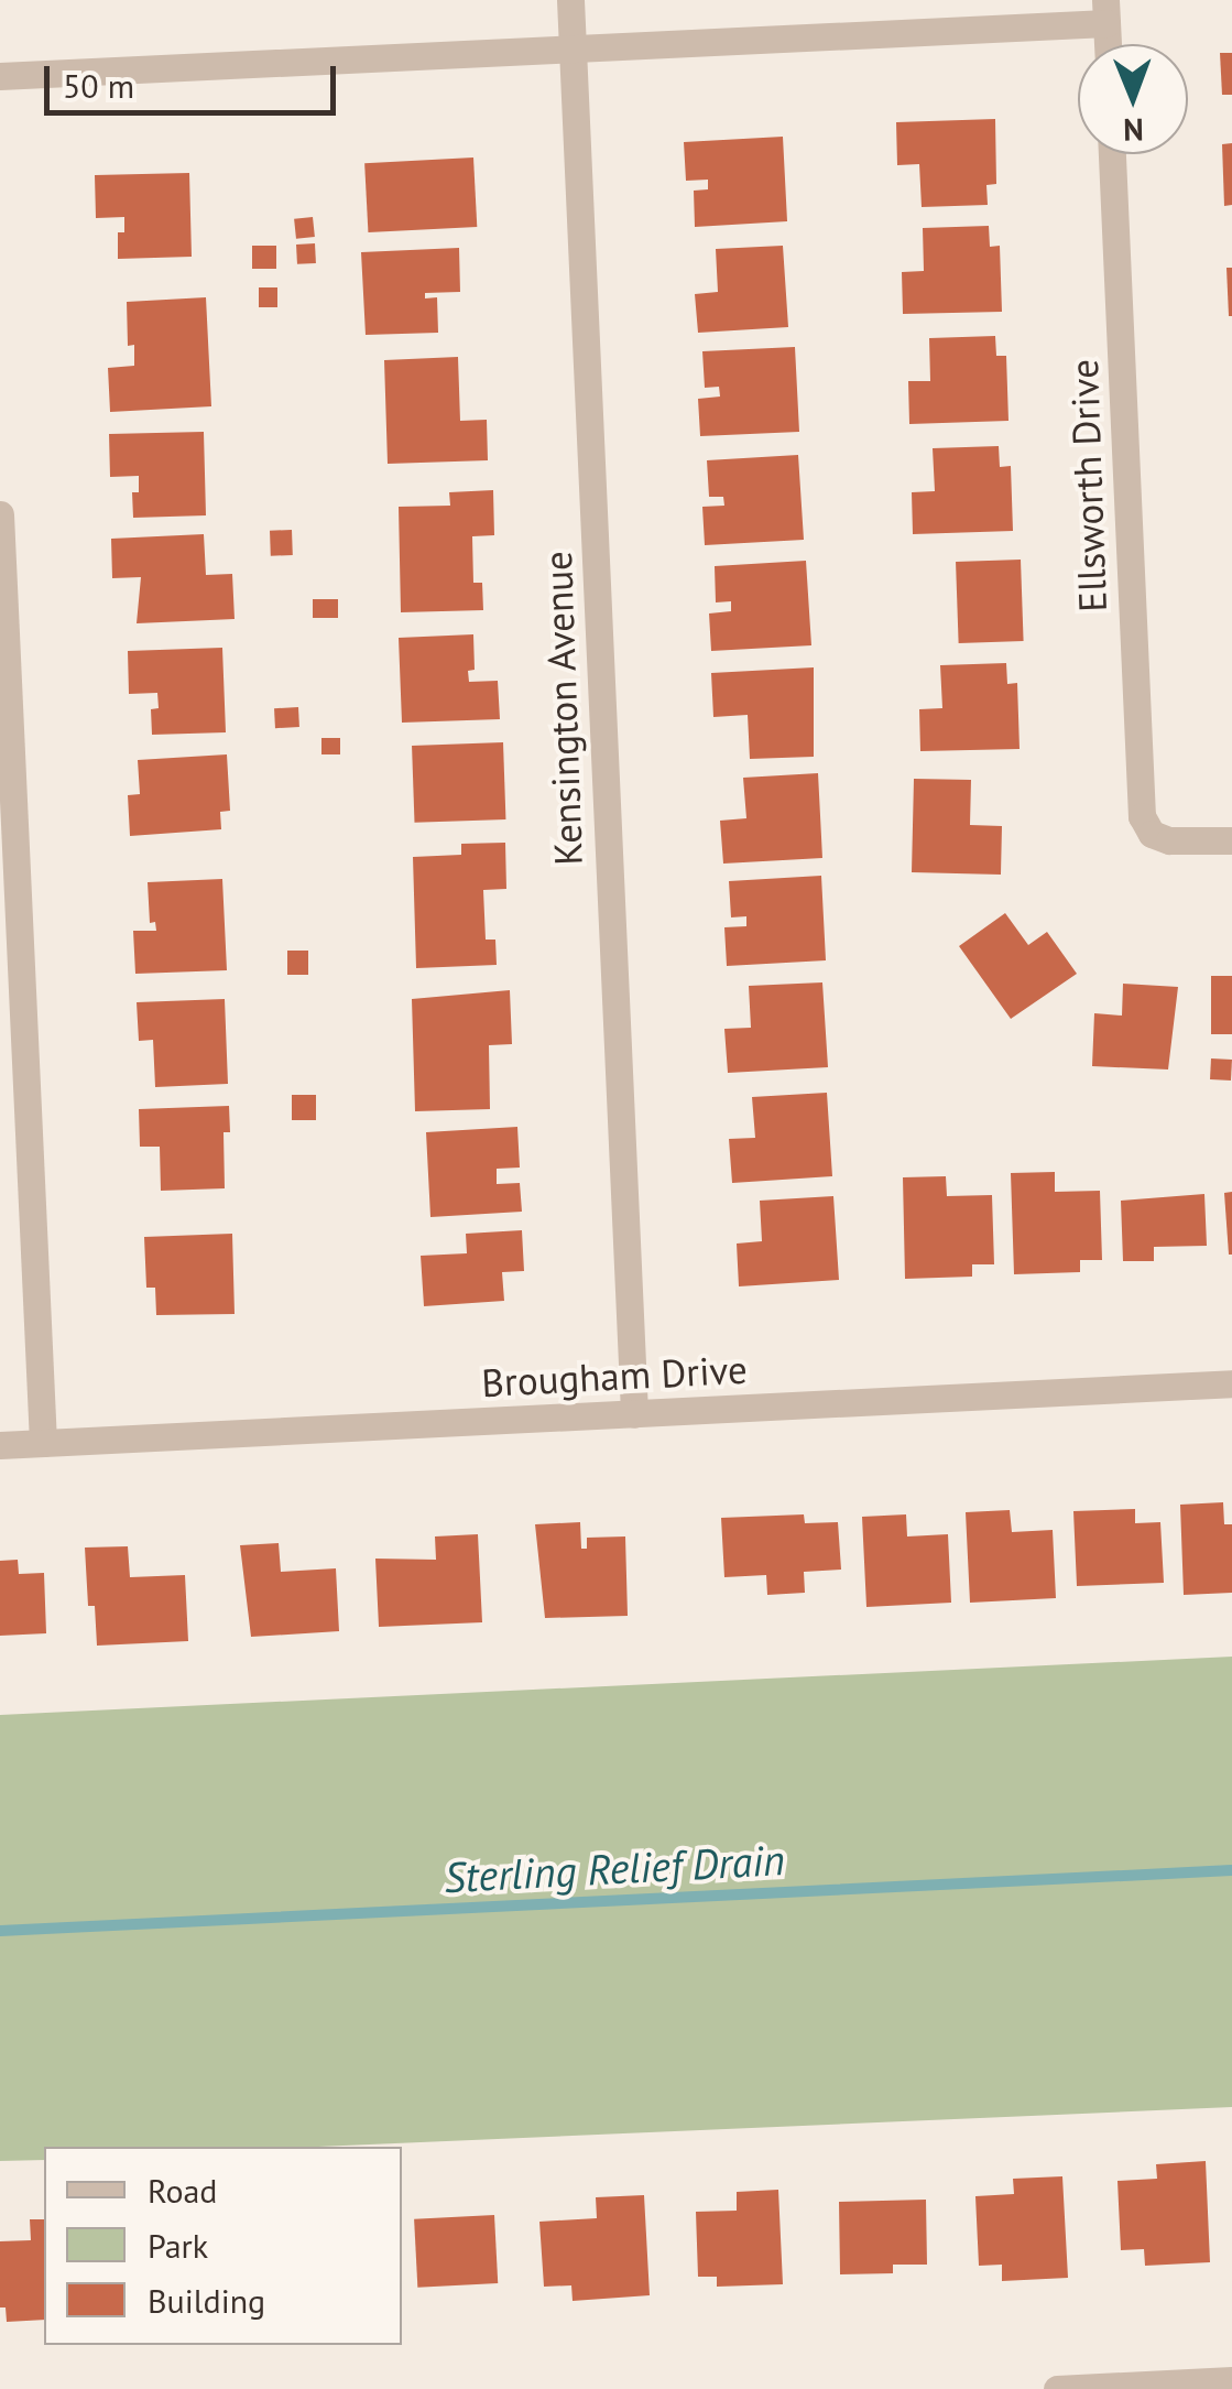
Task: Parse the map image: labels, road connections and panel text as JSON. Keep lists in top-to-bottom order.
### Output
{
  "streets": {
    "street": ["Ellsworth Drive", "Kensington Avenue", "Brougham Drive"]
  },
  "crossings": [
    ["Kensington Avenue", "Brougham Drive"]
  ],
  "water": ["Sterling Relief Drain"],
  "legend": ["Road", "Park", "Building"],
  "scale_bar": "50 m",
  "north": "bottom"
}
